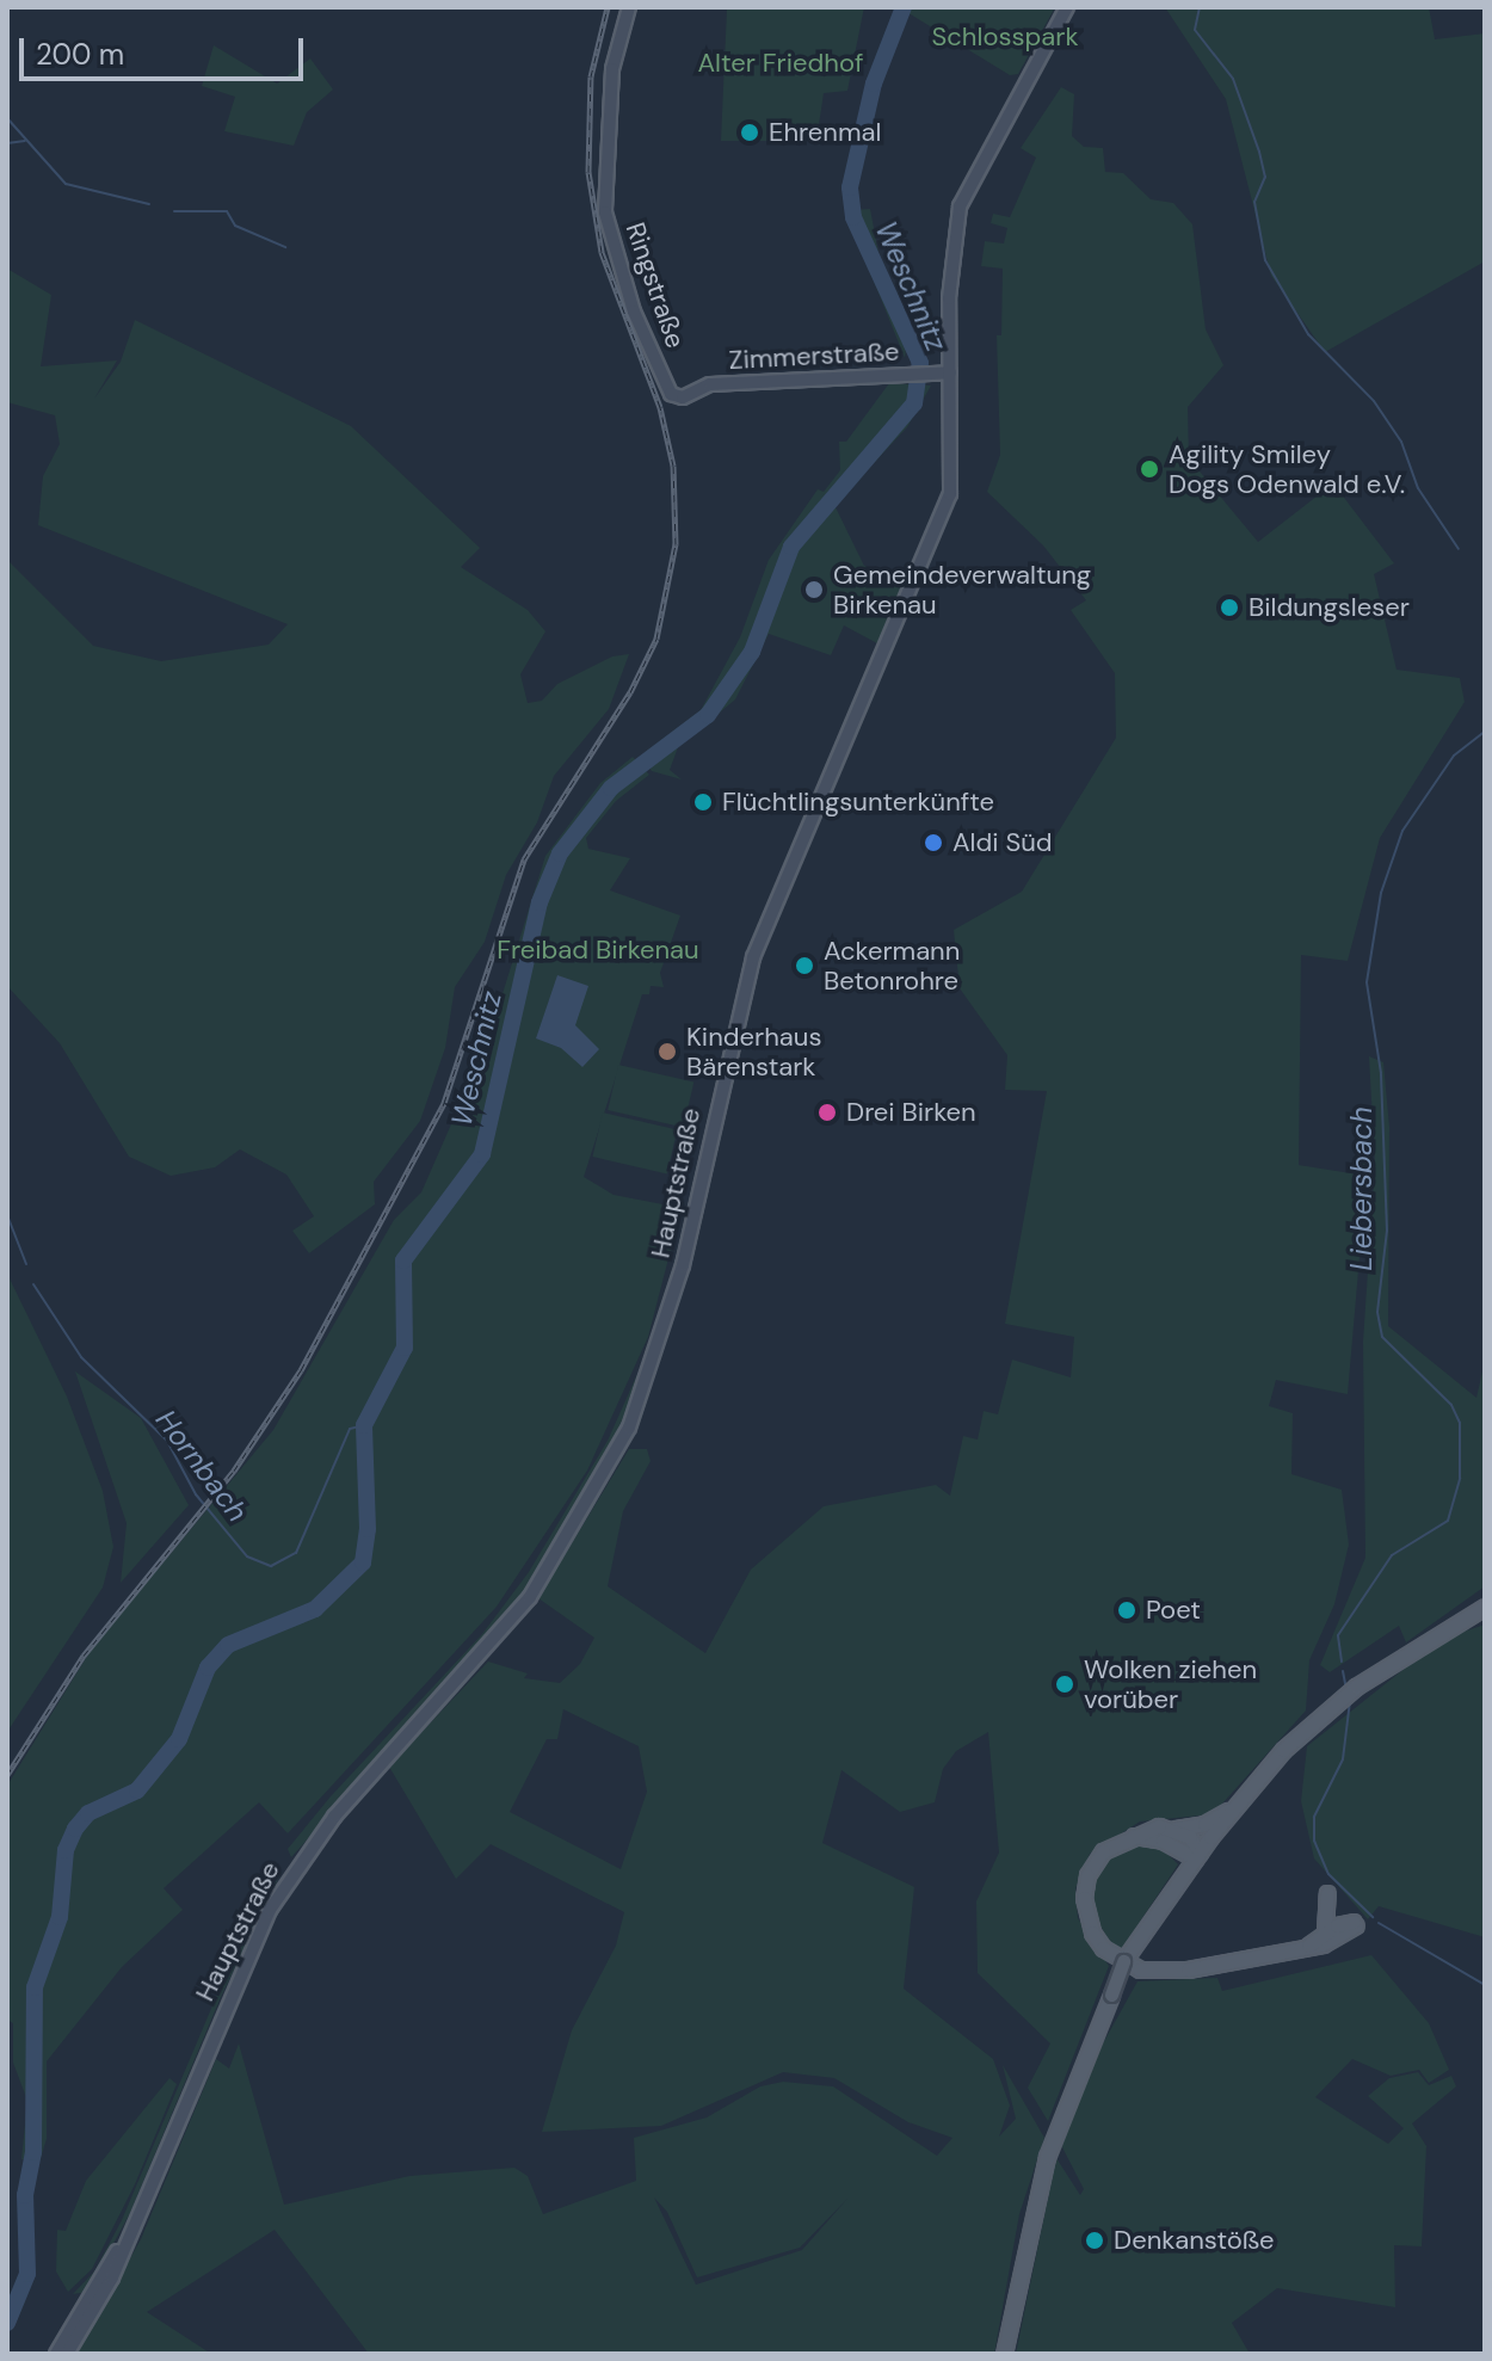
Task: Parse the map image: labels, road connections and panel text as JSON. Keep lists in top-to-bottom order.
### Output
{
  "streets": {
    "main road": ["Ringstraße", "Zimmerstraße", "Hauptstraße"]
  },
  "crossings": [
    ["Ringstraße", "Zimmerstraße"],
    ["Zimmerstraße", "Hauptstraße"]
  ],
  "water": ["Weschnitz", "Liebersbach", "Hornbach"],
  "parks": ["Schlosspark", "Alter Friedhof", "Freibad Birkenau"],
  "places": [
    "Ehrenmal",
    "Agility Smiley Dogs Odenwald e.V.",
    "Gemeindeverwaltung Birkenau",
    "Bildungsleser",
    "Flüchtlingsunterkünfte",
    "Aldi Süd",
    "Ackermann Betonrohre",
    "Kinderhaus Bärenstark",
    "Drei Birken",
    "Poet",
    "Wolken ziehen vorüber",
    "Denkanstöße"
  ],
  "scale_bar": "200 m"
}
